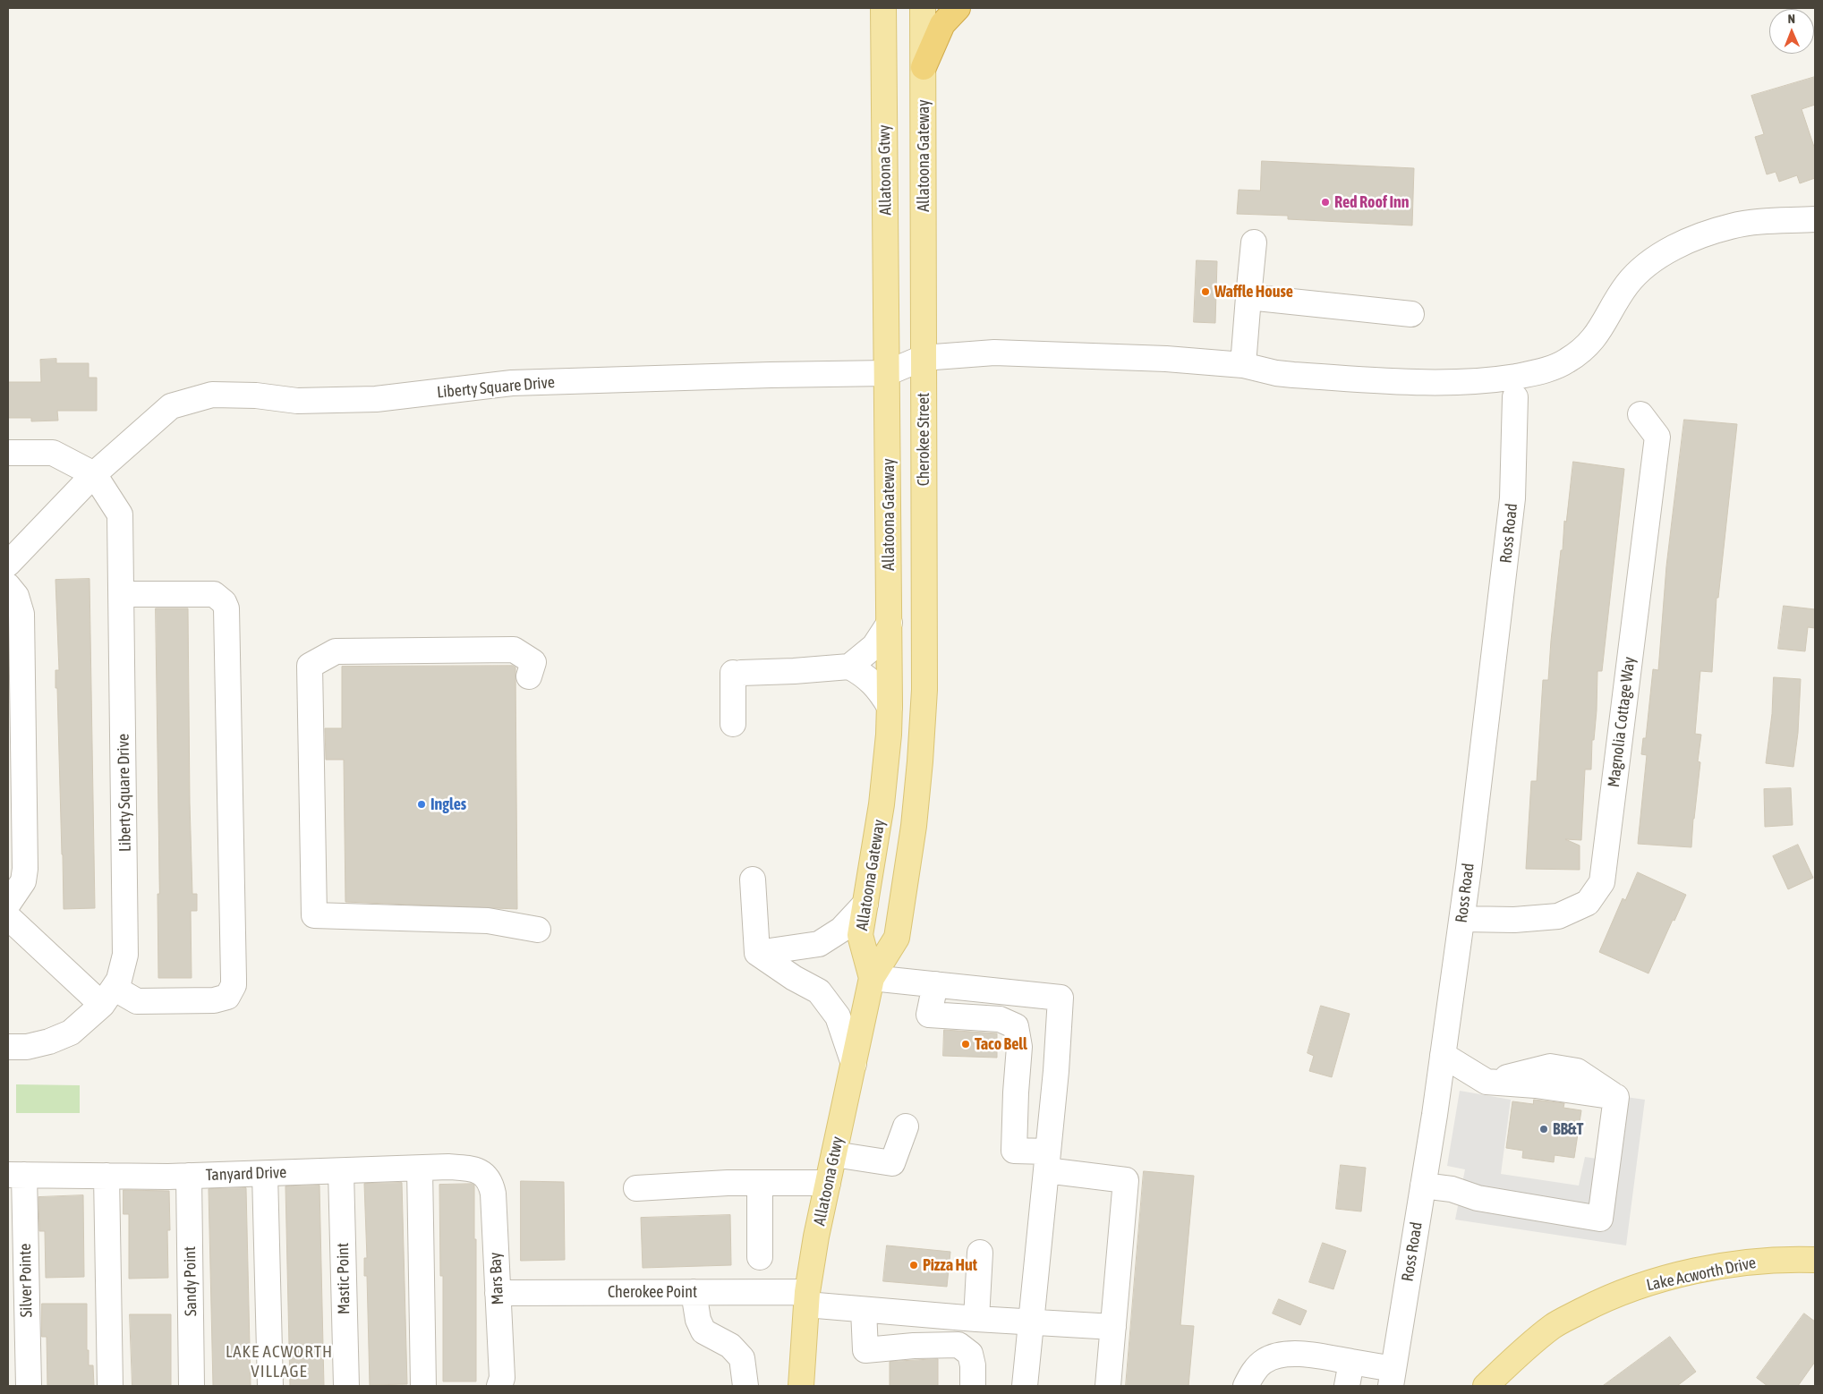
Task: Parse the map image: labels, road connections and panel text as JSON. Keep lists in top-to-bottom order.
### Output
{
  "streets": {
    "main road": [
      "Allatoona Gateway",
      "Allatoona Gtwy",
      "Cherokee Street",
      "Lake Acworth Drive"
    ],
    "street": [
      "Liberty Square Drive",
      "Ross Road",
      "Magnolia Cottage Way",
      "Tanyard Drive",
      "Mastic Point",
      "Mars Bay",
      "Silver Pointe",
      "Sandy Point",
      "Cherokee Point"
    ]
  },
  "crossings": [
    ["Allatoona Gateway", "Allatoona Gtwy"],
    ["Allatoona Gateway", "Liberty Square Drive"],
    ["Allatoona Gateway", "Cherokee Street"],
    ["Allatoona Gtwy", "Cherokee Street"],
    ["Allatoona Gtwy", "Cherokee Point"],
    ["Liberty Square Drive", "Cherokee Street"],
    ["Ross Road", "Magnolia Cottage Way"],
    ["Tanyard Drive", "Mastic Point"],
    ["Tanyard Drive", "Mars Bay"],
    ["Tanyard Drive", "Silver Pointe"],
    ["Tanyard Drive", "Sandy Point"],
    ["Mars Bay", "Cherokee Point"]
  ],
  "districts": ["LAKE ACWORTH VILLAGE"],
  "places": [
    "Red Roof Inn",
    "Waffle House",
    "Ingles",
    "Taco Bell",
    "BB&T",
    "Pizza Hut"
  ],
  "north": "top"
}
